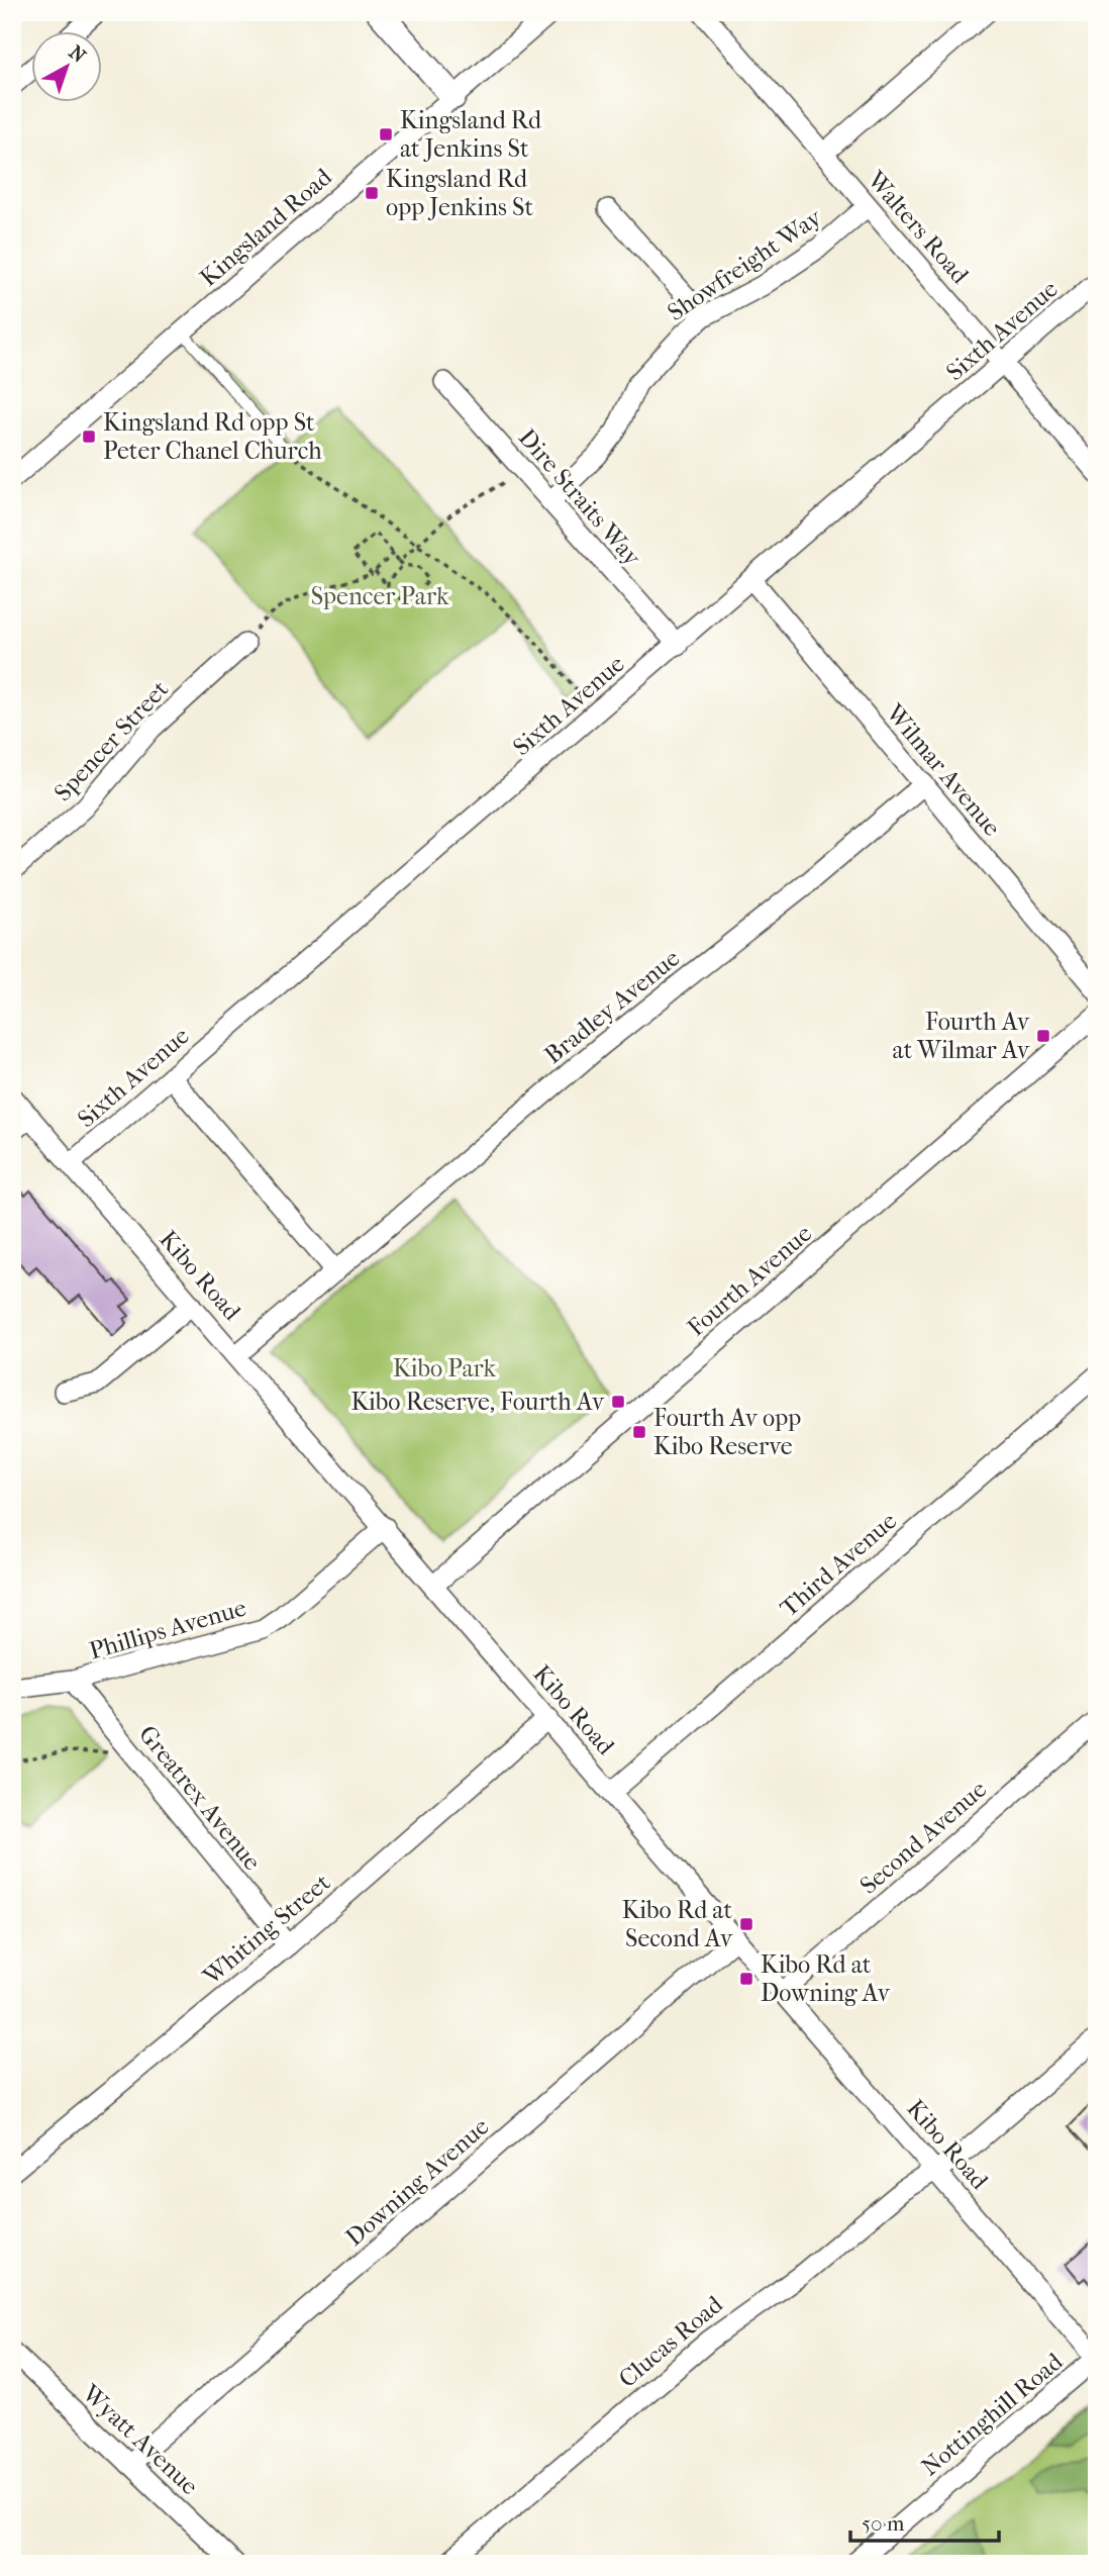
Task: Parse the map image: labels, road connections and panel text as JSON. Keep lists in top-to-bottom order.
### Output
{
  "streets": {
    "street": [
      "Kingsland Road",
      "Walters Road",
      "Showfreight Way",
      "Sixth Avenue",
      "Dire Straits Way",
      "Spencer Street",
      "Wilmar Avenue",
      "Bradley Avenue",
      "Kibo Road",
      "Fourth Avenue",
      "Third Avenue",
      "Phillips Avenue",
      "Greatrex Avenue",
      "Second Avenue",
      "Whiting Street",
      "Downing Avenue",
      "Clucas Road",
      "Nottinghill Road",
      "Wyatt Avenue"
    ]
  },
  "crossings": [
    ["Walters Road", "Showfreight Way"],
    ["Walters Road", "Sixth Avenue"],
    ["Showfreight Way", "Dire Straits Way"],
    ["Sixth Avenue", "Dire Straits Way"],
    ["Sixth Avenue", "Wilmar Avenue"],
    ["Sixth Avenue", "Kibo Road"],
    ["Wilmar Avenue", "Bradley Avenue"],
    ["Bradley Avenue", "Kibo Road"],
    ["Kibo Road", "Fourth Avenue"],
    ["Kibo Road", "Third Avenue"],
    ["Kibo Road", "Phillips Avenue"],
    ["Kibo Road", "Second Avenue"],
    ["Kibo Road", "Whiting Street"],
    ["Kibo Road", "Downing Avenue"],
    ["Kibo Road", "Clucas Road"],
    ["Kibo Road", "Nottinghill Road"],
    ["Phillips Avenue", "Greatrex Avenue"],
    ["Greatrex Avenue", "Whiting Street"],
    ["Downing Avenue", "Wyatt Avenue"]
  ],
  "parks": ["Spencer Park", "Kibo Park"],
  "places": {
    "transit": [
      "Kingsland Rd at Jenkins St",
      "Kingsland Rd opp Jenkins St",
      "Kingsland Rd opp St Peter Chanel Church",
      "Fourth Av at Wilmar Av",
      "Kibo Reserve, Fourth Av",
      "Fourth Av opp Kibo Reserve",
      "Kibo Rd at Second Av",
      "Kibo Rd at Downing Av"
    ]
  },
  "scale_bar": "50 m",
  "north": "top right"
}
